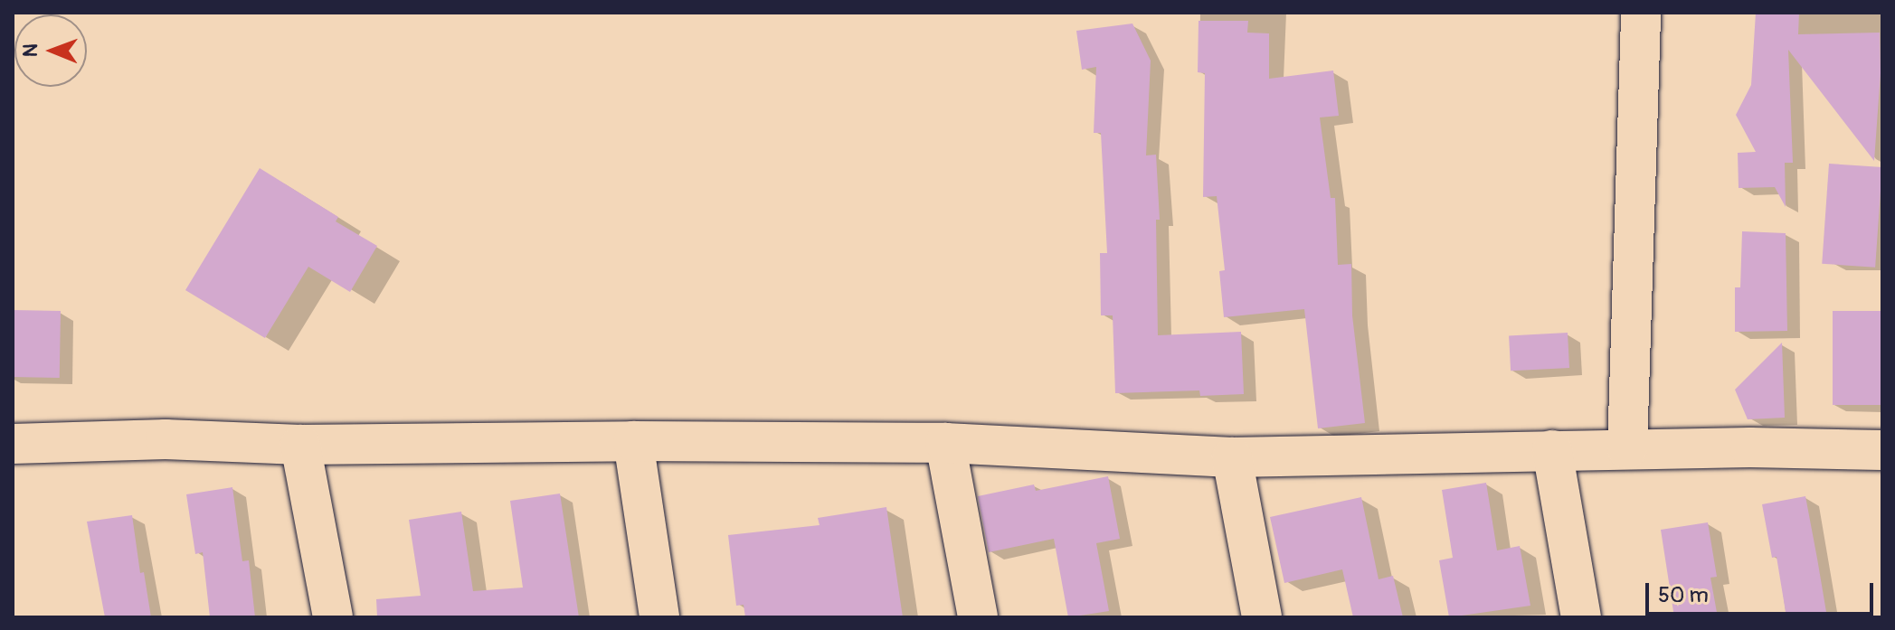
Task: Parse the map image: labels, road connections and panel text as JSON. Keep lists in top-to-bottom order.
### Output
{
  "scale_bar": "50 m",
  "north": "left"
}
